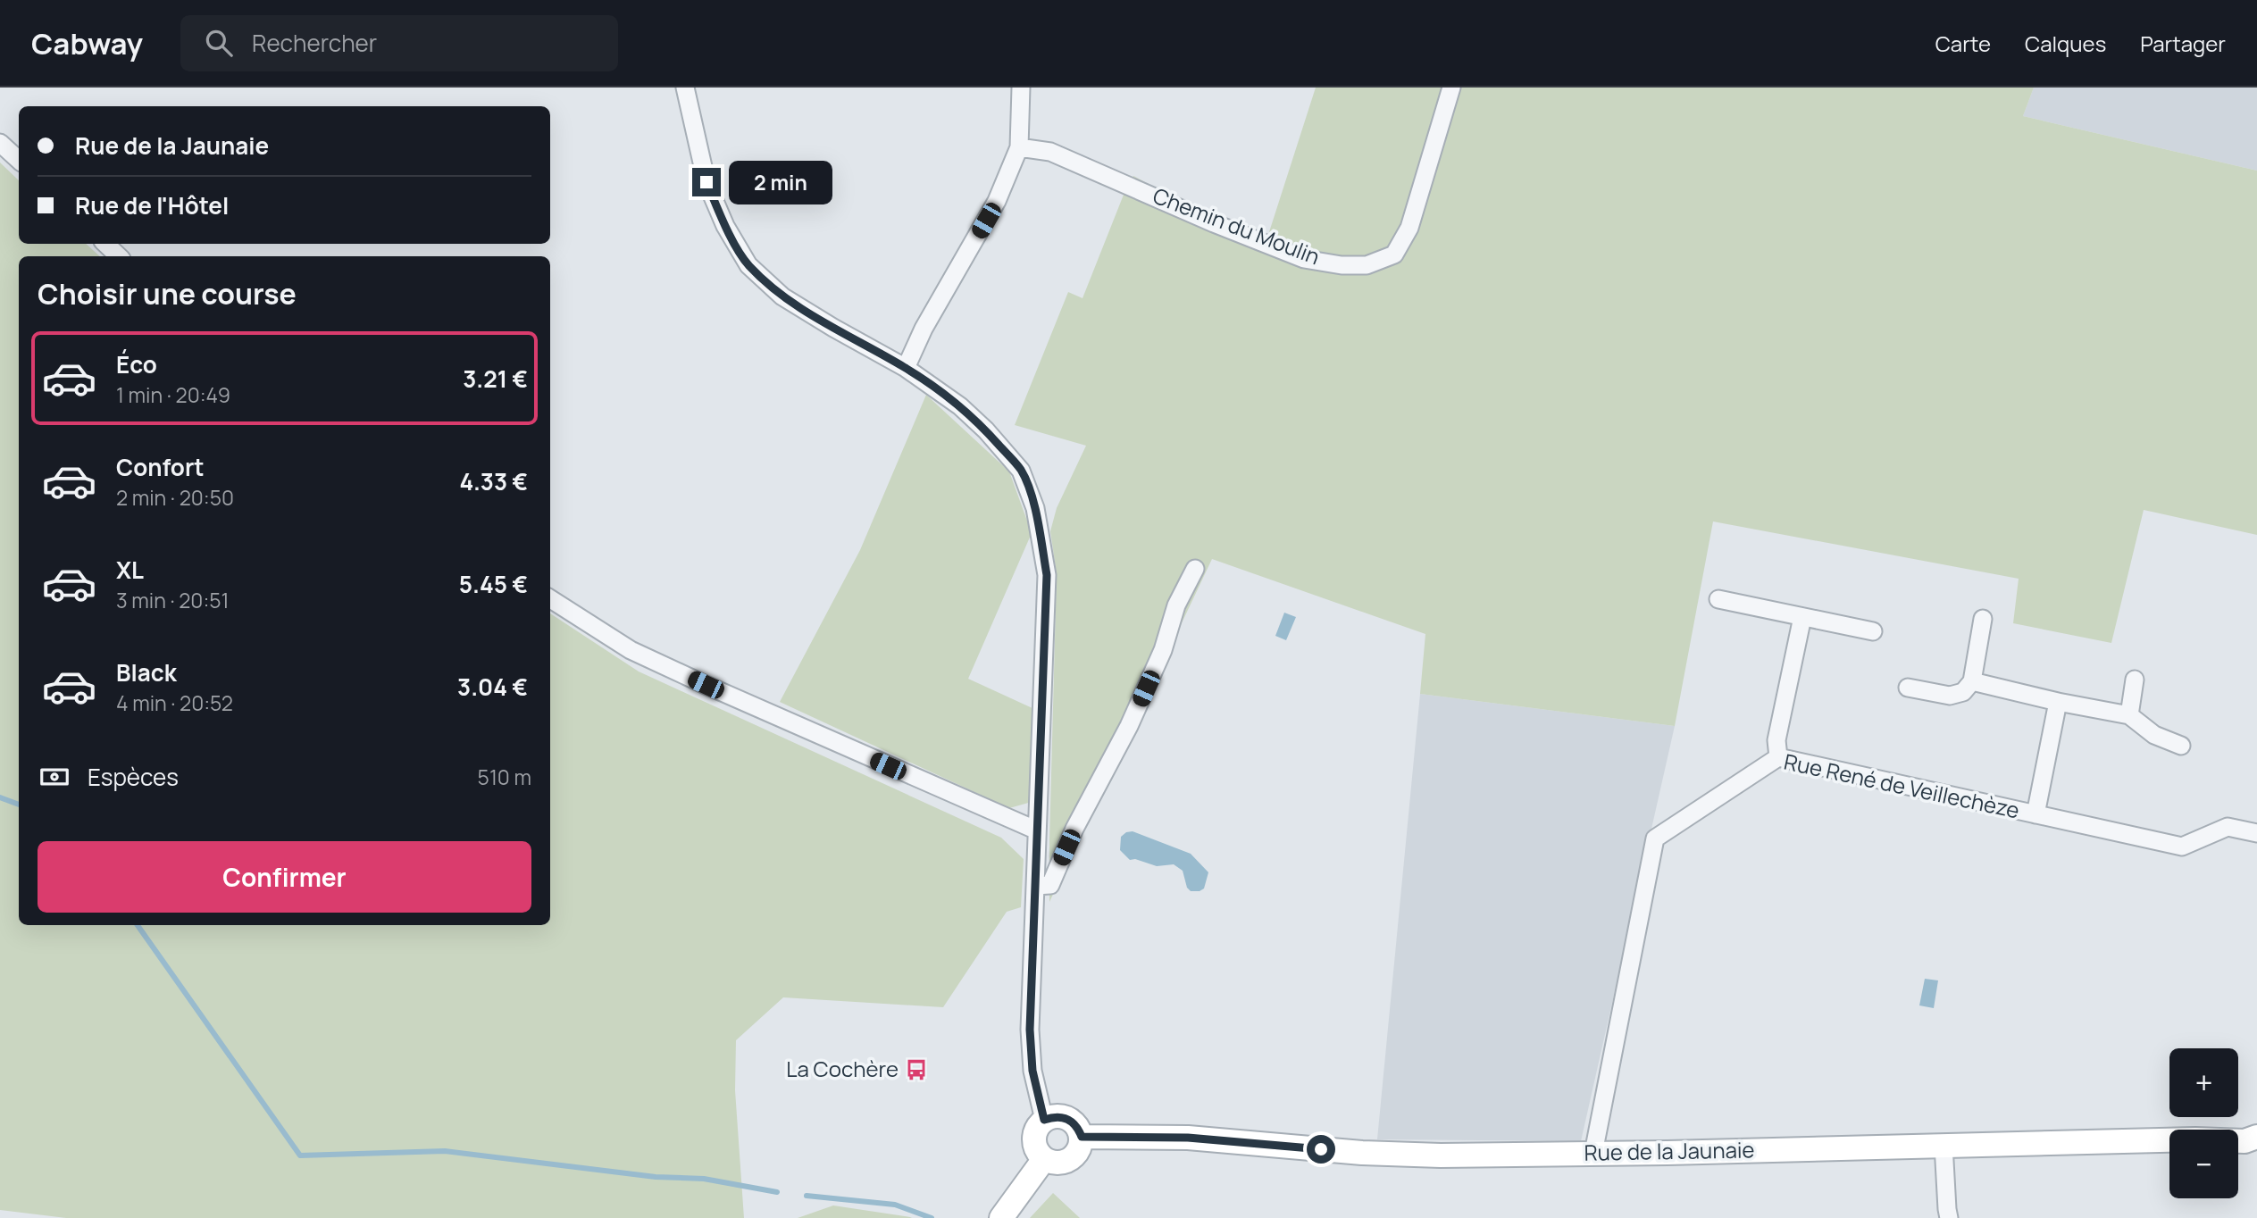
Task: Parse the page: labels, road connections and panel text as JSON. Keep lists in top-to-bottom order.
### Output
{
  "streets": {
    "main road": ["Rue de la Jaunaie"],
    "street": ["Chemin du Moulin", "Rue René de Veillechèze"]
  },
  "crossings": [
    ["Rue René de Veillechèze", "Rue de la Jaunaie"]
  ],
  "places": {
    "bus stop": ["La Cochère"]
  },
  "page": {
    "header": "Cabway",
    "search": "Rechercher",
    "nav": ["Carte", "Calques", "Partager"],
    "banner": ["Rue de la Jaunaie", "Rue de l'Hôtel"],
    "bubble": "2 min",
    "heading": "Choisir une course",
    "list": [
      {
        "name": "Éco",
        "note": "1 min · 20:49",
        "value": "3.21 €"
      },
      {
        "name": "Confort",
        "note": "2 min · 20:50",
        "value": "4.33 €"
      },
      {
        "name": "XL",
        "note": "3 min · 20:51",
        "value": "5.45 €"
      },
      {
        "name": "Black",
        "note": "4 min · 20:52",
        "value": "3.04 €"
      }
    ],
    "pay": ["Espèces", "510 m"],
    "buttons": "Confirmer",
    "map_buttons": ["+", "−"]
  }
}
